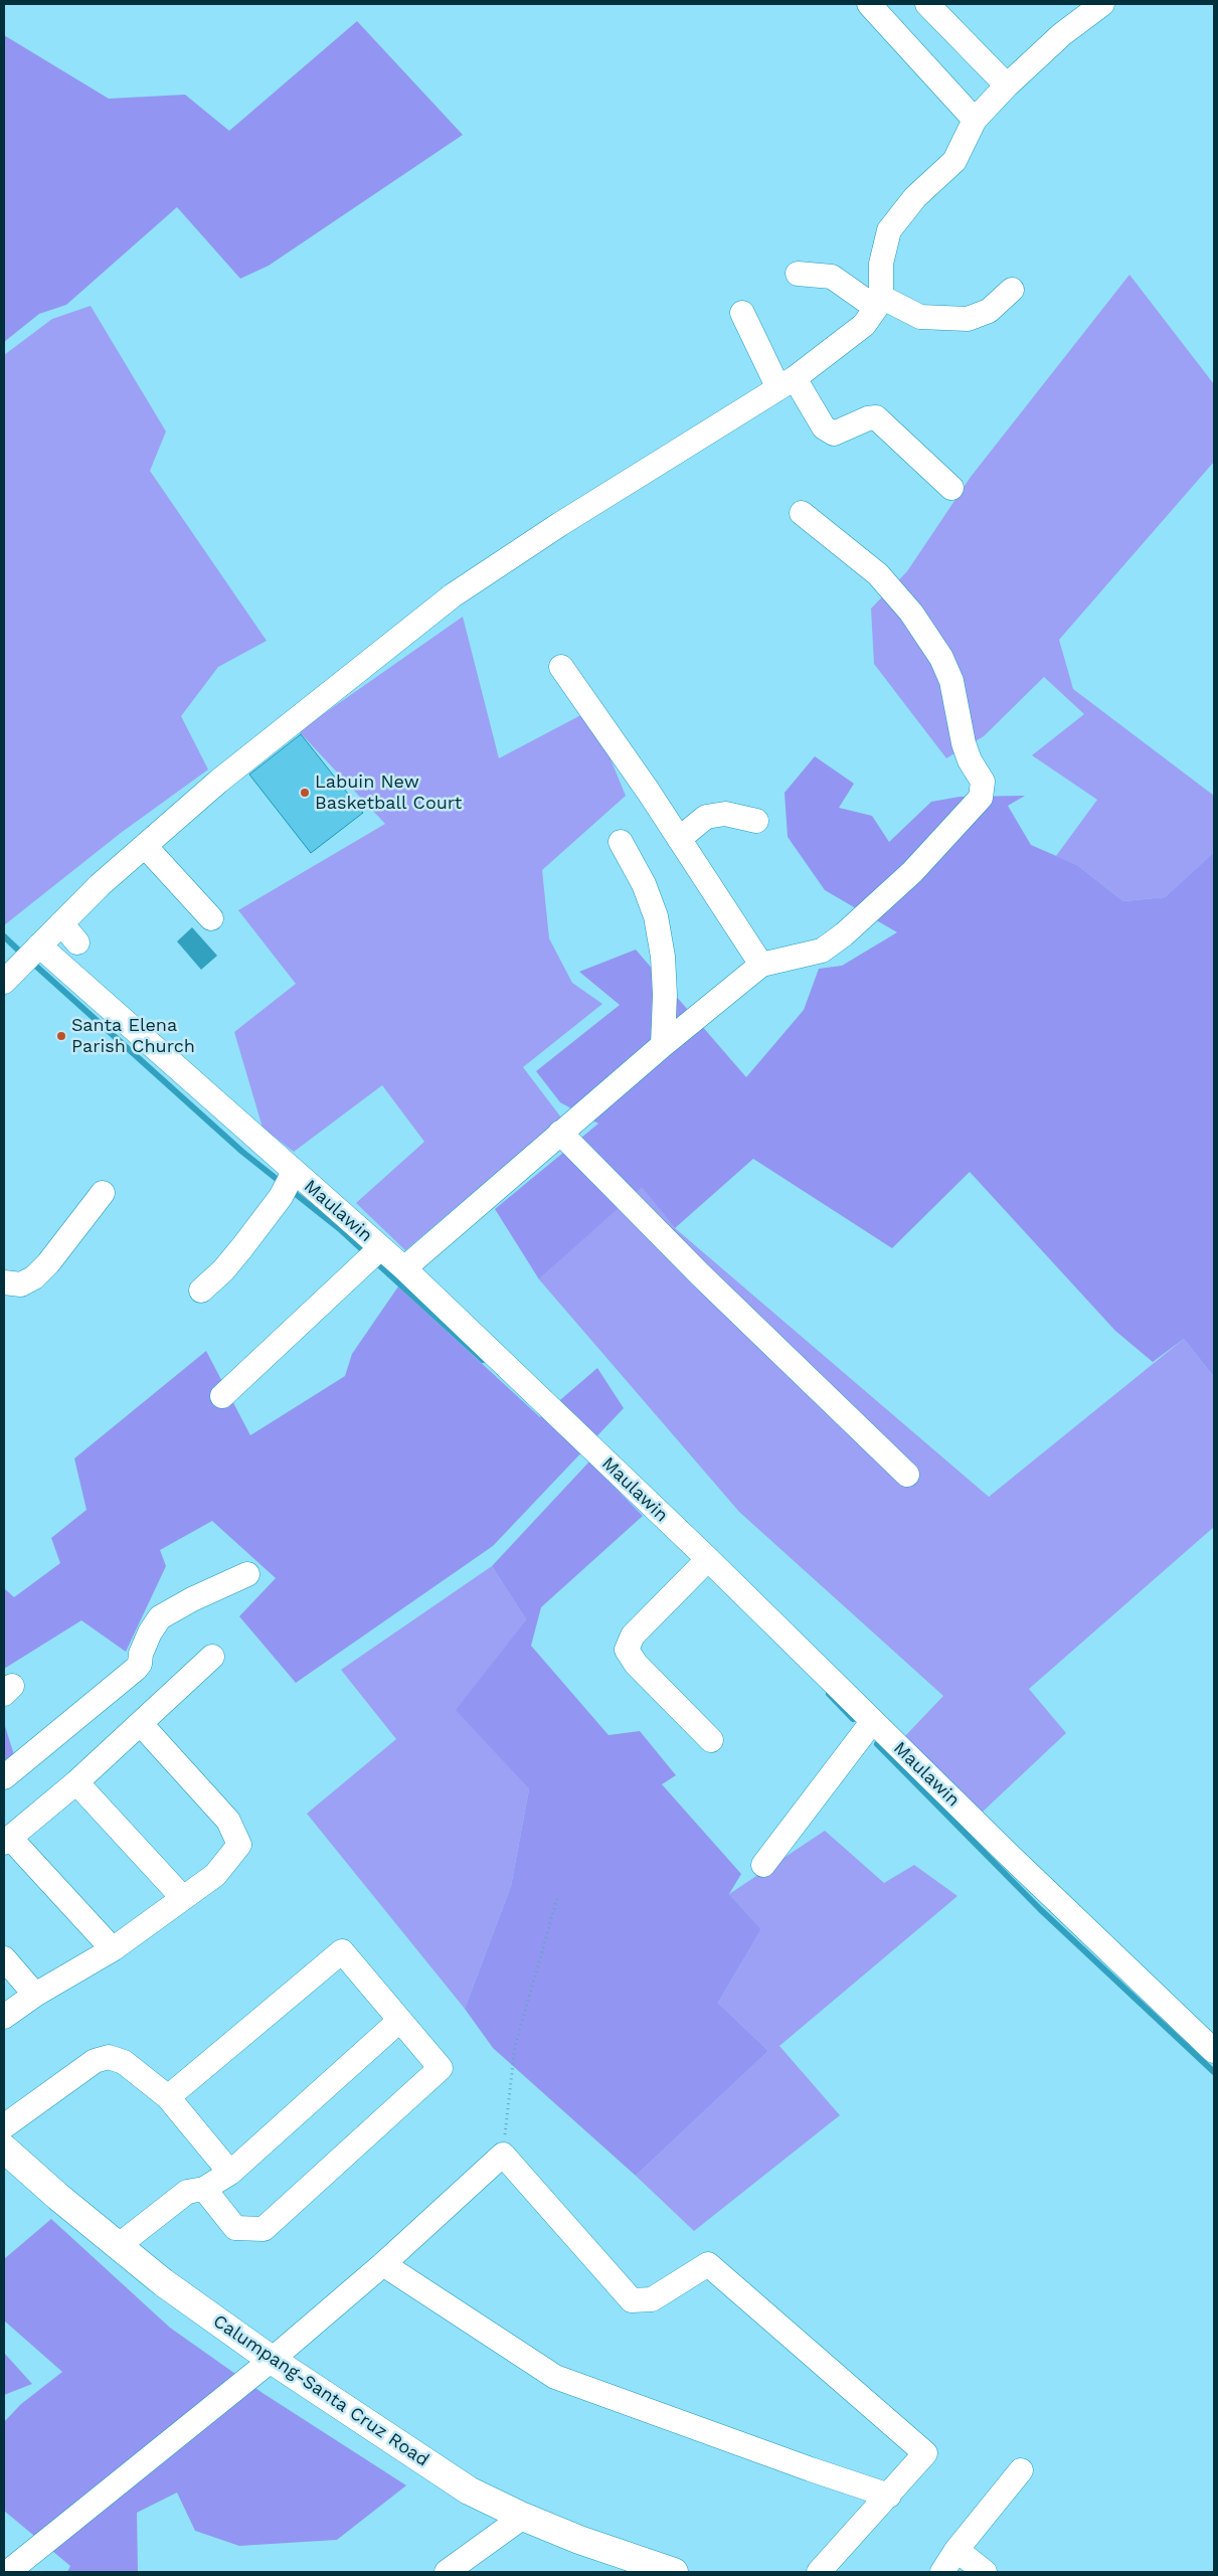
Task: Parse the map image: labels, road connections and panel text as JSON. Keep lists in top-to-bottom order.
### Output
{
  "streets": {
    "main road": ["Calumpang-Santa Cruz Road"],
    "street": ["Maulawin"]
  },
  "places": ["Labuin New Basketball Court", "Santa Elena Parish Church"]
}
